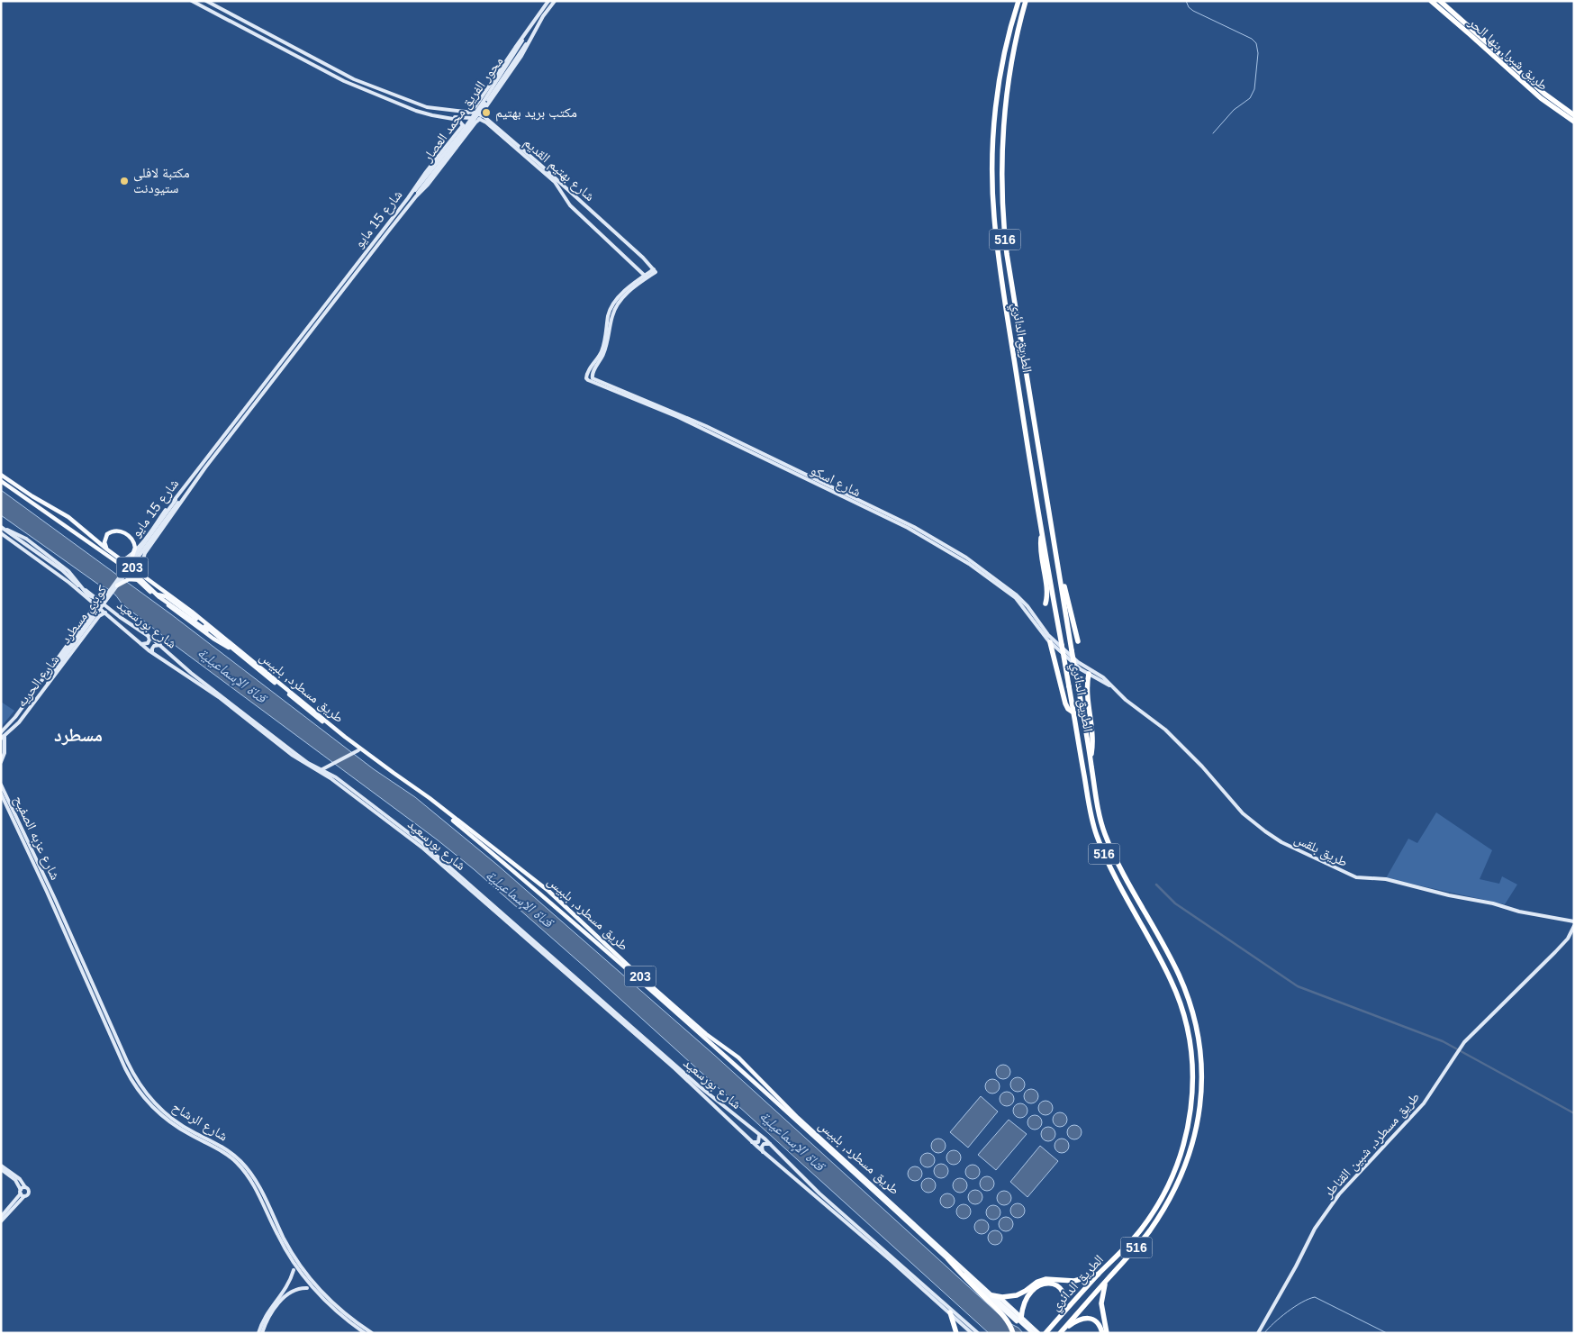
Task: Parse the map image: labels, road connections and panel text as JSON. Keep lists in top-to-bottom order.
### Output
{
  "streets": {
    "highway": ["طريق شبرا, بنها الحر", "516", "الطريق الدائري"],
    "main road": [
      "محور الفريق محمد العصار",
      "شارع بهتيم القديم",
      "شارع 15 مايو",
      "شارع اسكو",
      "203",
      "كوبري مسطرد",
      "شارع بورسعيد",
      "شارع الحريه",
      "طريق مسطرد, بلبيس",
      "شارع عزبه الصفيح",
      "طريق بلقس",
      "شارع الرشاح",
      "طريق مسطرد, شبين القناطر"
    ]
  },
  "crossings": [
    ["محور الفريق محمد العصار", "شارع 15 مايو"],
    ["شارع بهتيم القديم", "شارع 15 مايو"],
    ["شارع 15 مايو", "203"],
    ["شارع 15 مايو", "كوبري مسطرد"],
    ["203", "طريق مسطرد, بلبيس"],
    ["كوبري مسطرد", "شارع الحريه"],
    ["شارع بورسعيد", "شارع الحريه"],
    ["شارع عزبه الصفيح", "شارع الرشاح"]
  ],
  "districts": ["مسطرد"],
  "water": ["قناة الإسماعيلية"],
  "places": ["مكتب بريد بهتيم", "مكتبة لافلى ستيودنت"]
}
